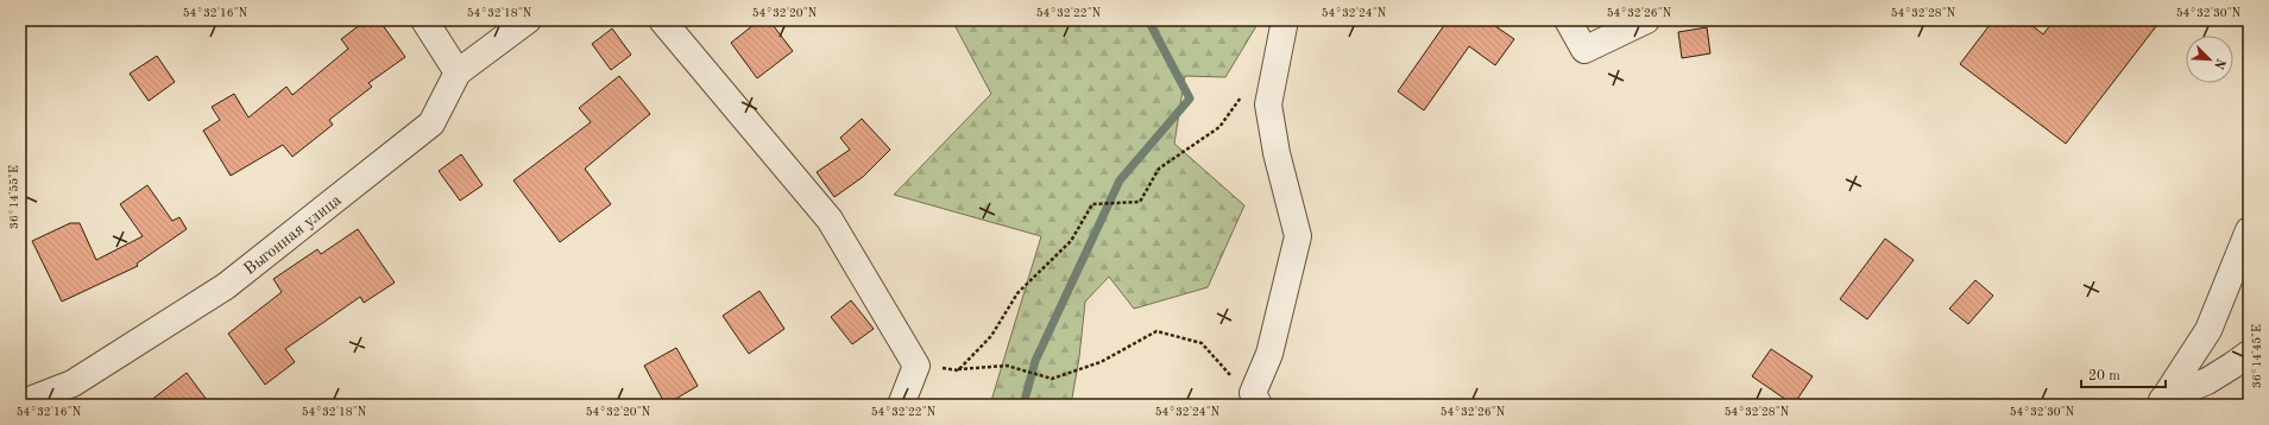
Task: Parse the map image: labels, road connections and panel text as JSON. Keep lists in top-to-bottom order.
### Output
{
  "streets": {
    "street": ["Выгонная улица"]
  },
  "scale_bar": "20 m",
  "north": "bottom right",
  "coordinates": [
    "54°32'16\"N",
    "54°32'18\"N",
    "54°32'20\"N",
    "54°32'22\"N",
    "54°32'24\"N",
    "54°32'26\"N",
    "54°32'28\"N",
    "54°32'30\"N",
    "36°14'55\"E",
    "36°14'45\"E"
  ]
}
